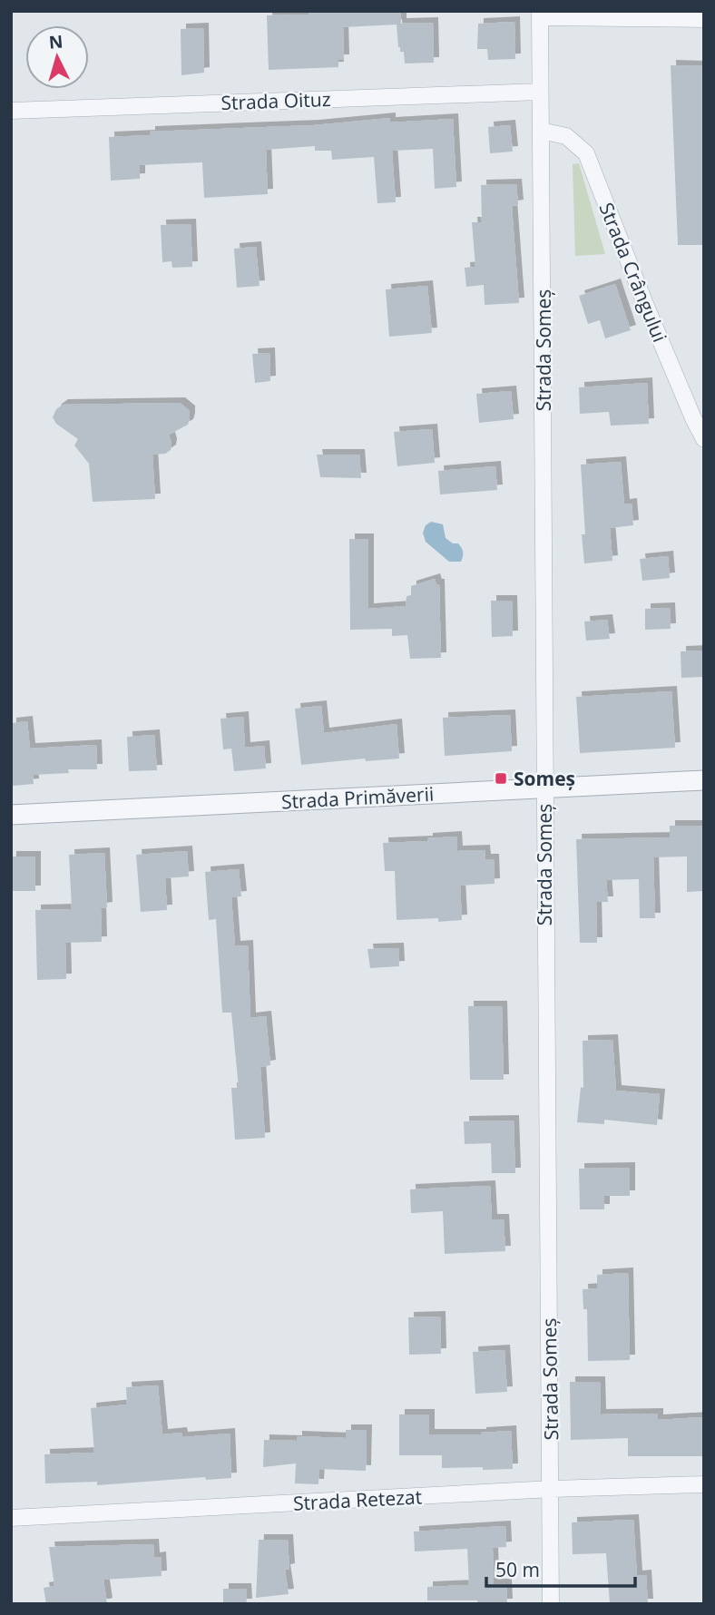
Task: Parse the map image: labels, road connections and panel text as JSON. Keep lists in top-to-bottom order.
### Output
{
  "streets": {
    "street": [
      "Strada Oituz",
      "Strada Crângului",
      "Strada Someș",
      "Strada Primăverii",
      "Strada Retezat"
    ]
  },
  "crossings": [
    ["Strada Oituz", "Strada Someș"],
    ["Strada Crângului", "Strada Someș"],
    ["Strada Someș", "Strada Primăverii"],
    ["Strada Someș", "Strada Retezat"]
  ],
  "places": {
    "transit": ["Someș"]
  },
  "scale_bar": "50 m",
  "north": "top"
}
